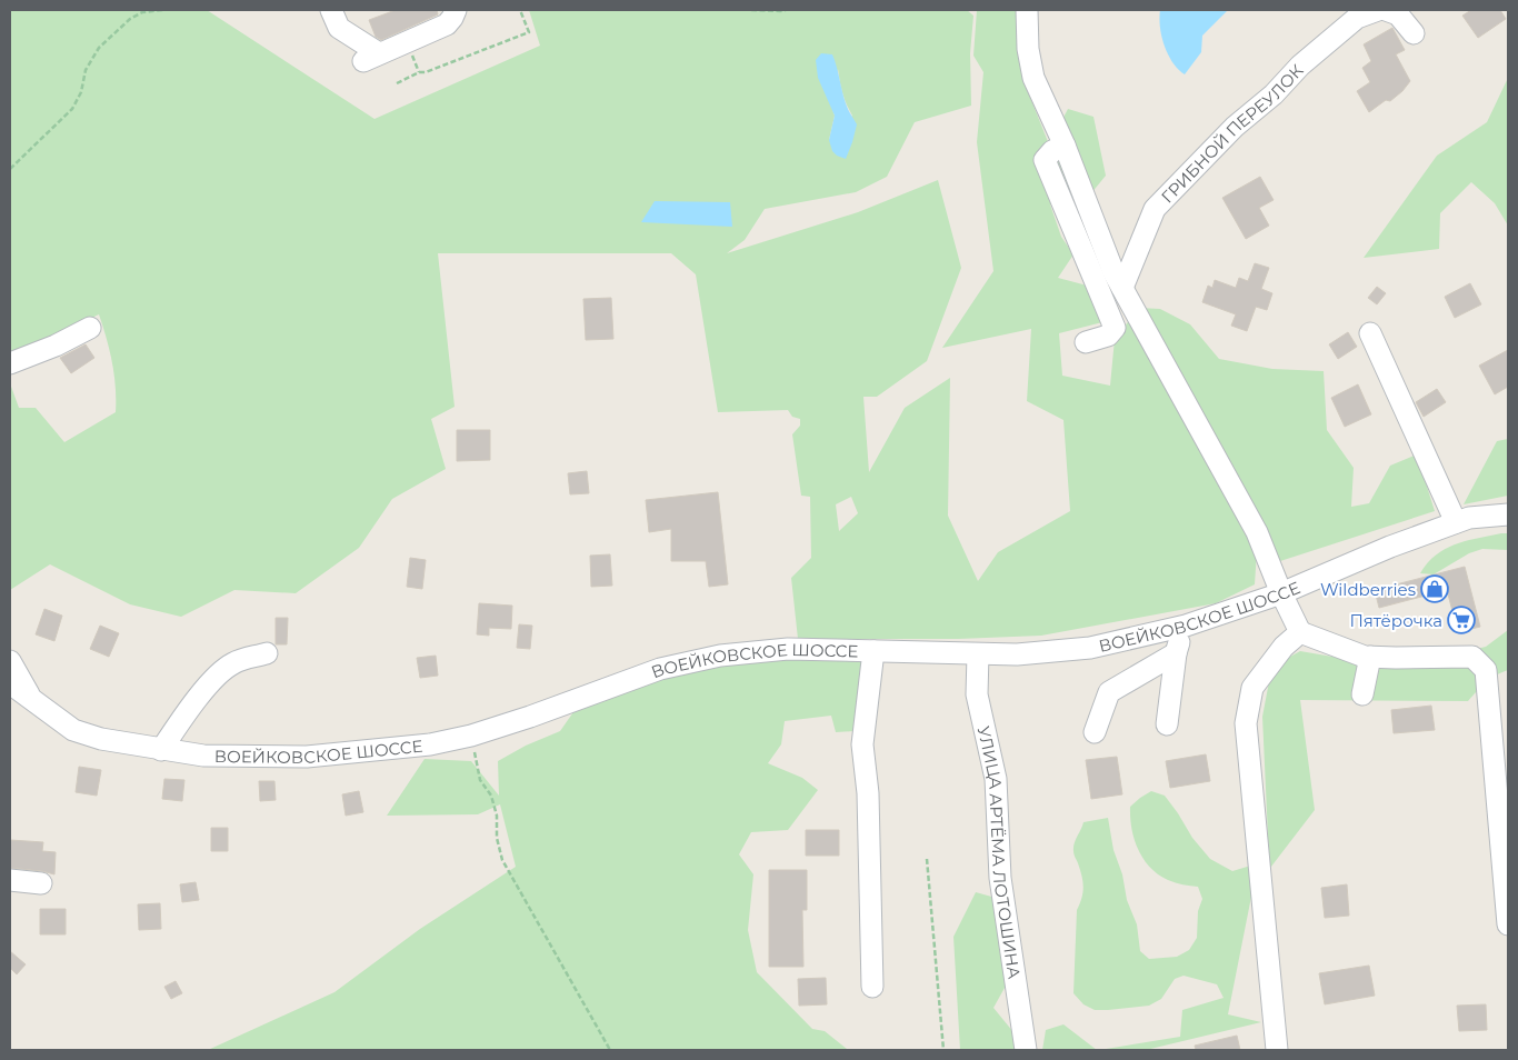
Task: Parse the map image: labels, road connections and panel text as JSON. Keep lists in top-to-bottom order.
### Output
{
  "streets": {
    "street": ["ГРИБНОЙ ПЕРЕУЛОК", "ВОЕЙКОВСКОЕ ШОССЕ", "УЛИЦА АРТЁМА ЛОТОШИНА"]
  },
  "crossings": [
    ["ВОЕЙКОВСКОЕ ШОССЕ", "УЛИЦА АРТЁМА ЛОТОШИНА"]
  ],
  "places": {
    "shop": ["Wildberries"],
    "supermarket": ["Пятёрочка"]
  }
}
